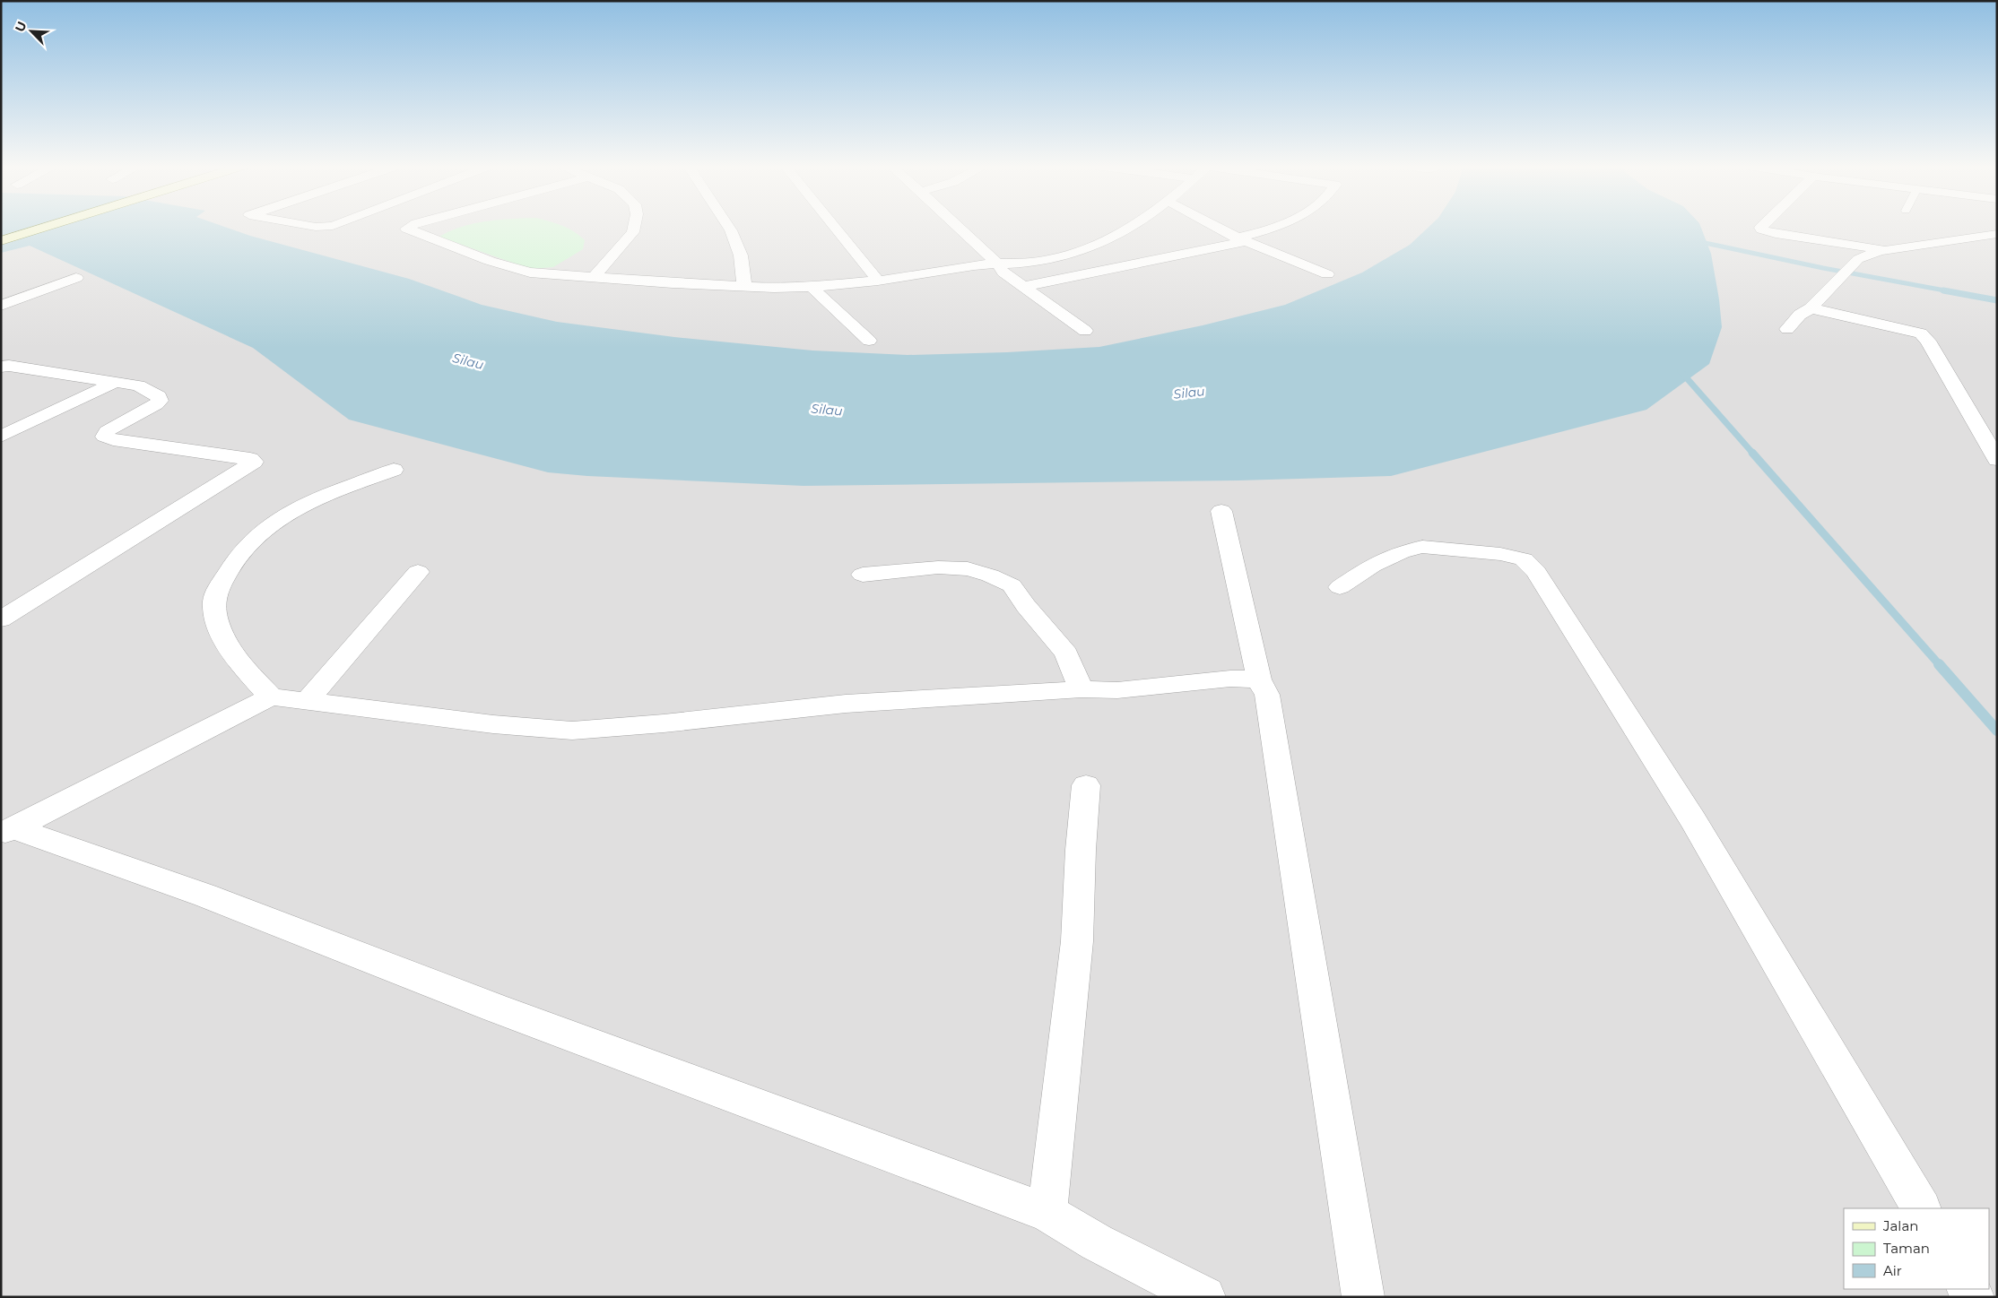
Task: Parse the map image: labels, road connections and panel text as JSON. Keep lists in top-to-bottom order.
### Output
{
  "water": ["Silau"],
  "legend": ["Jalan", "Taman", "Air"],
  "north": "top left"
}
